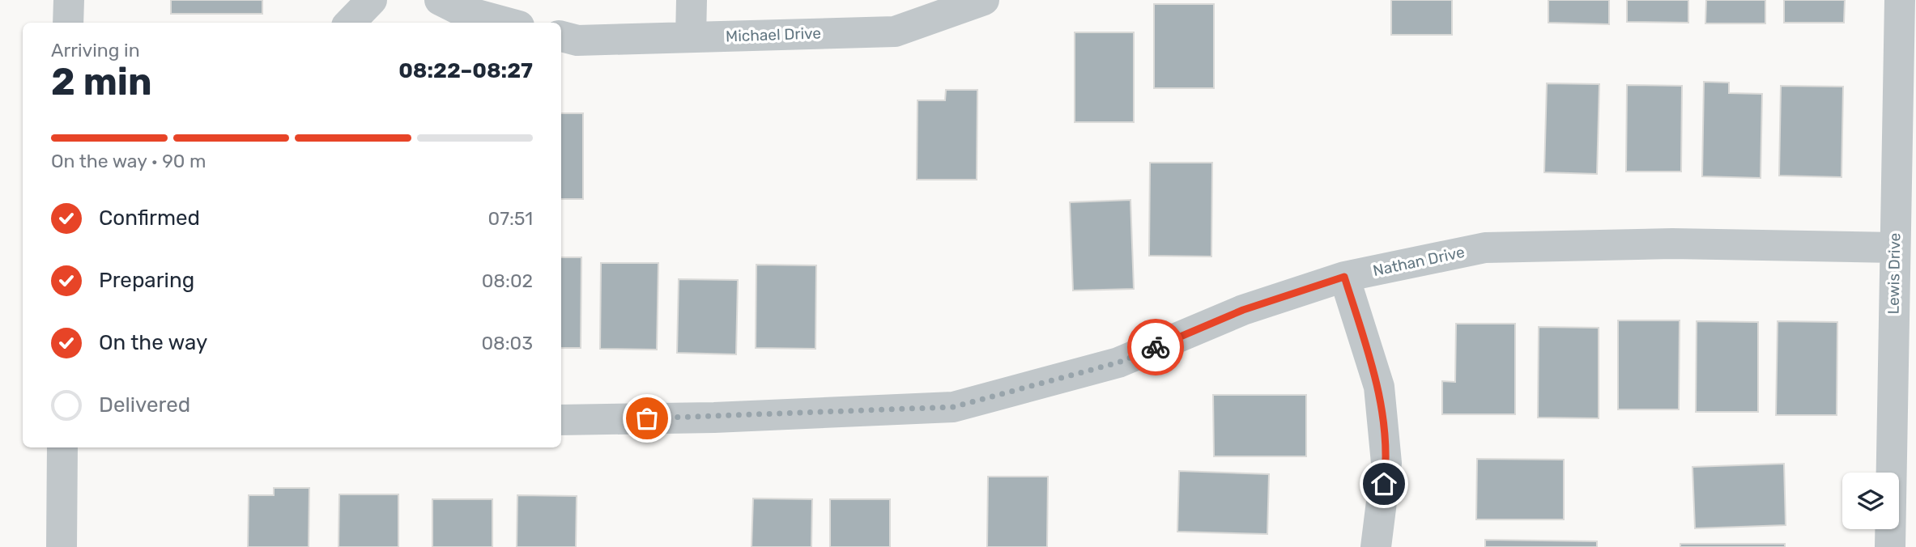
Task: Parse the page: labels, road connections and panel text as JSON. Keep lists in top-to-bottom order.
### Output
{
  "streets": {
    "street": ["Michael Drive", "Nathan Drive", "Lewis Drive"]
  },
  "crossings": [
    ["Nathan Drive", "Lewis Drive"]
  ],
  "page": {
    "heading": ["2 min", "Arriving in", "08:22–08:27"],
    "bar": "On the way · 90 m",
    "list": [
      ["Confirmed", "07:51"],
      ["Preparing", "08:02"],
      ["On the way", "08:03"],
      "Delivered"
    ]
  }
}
